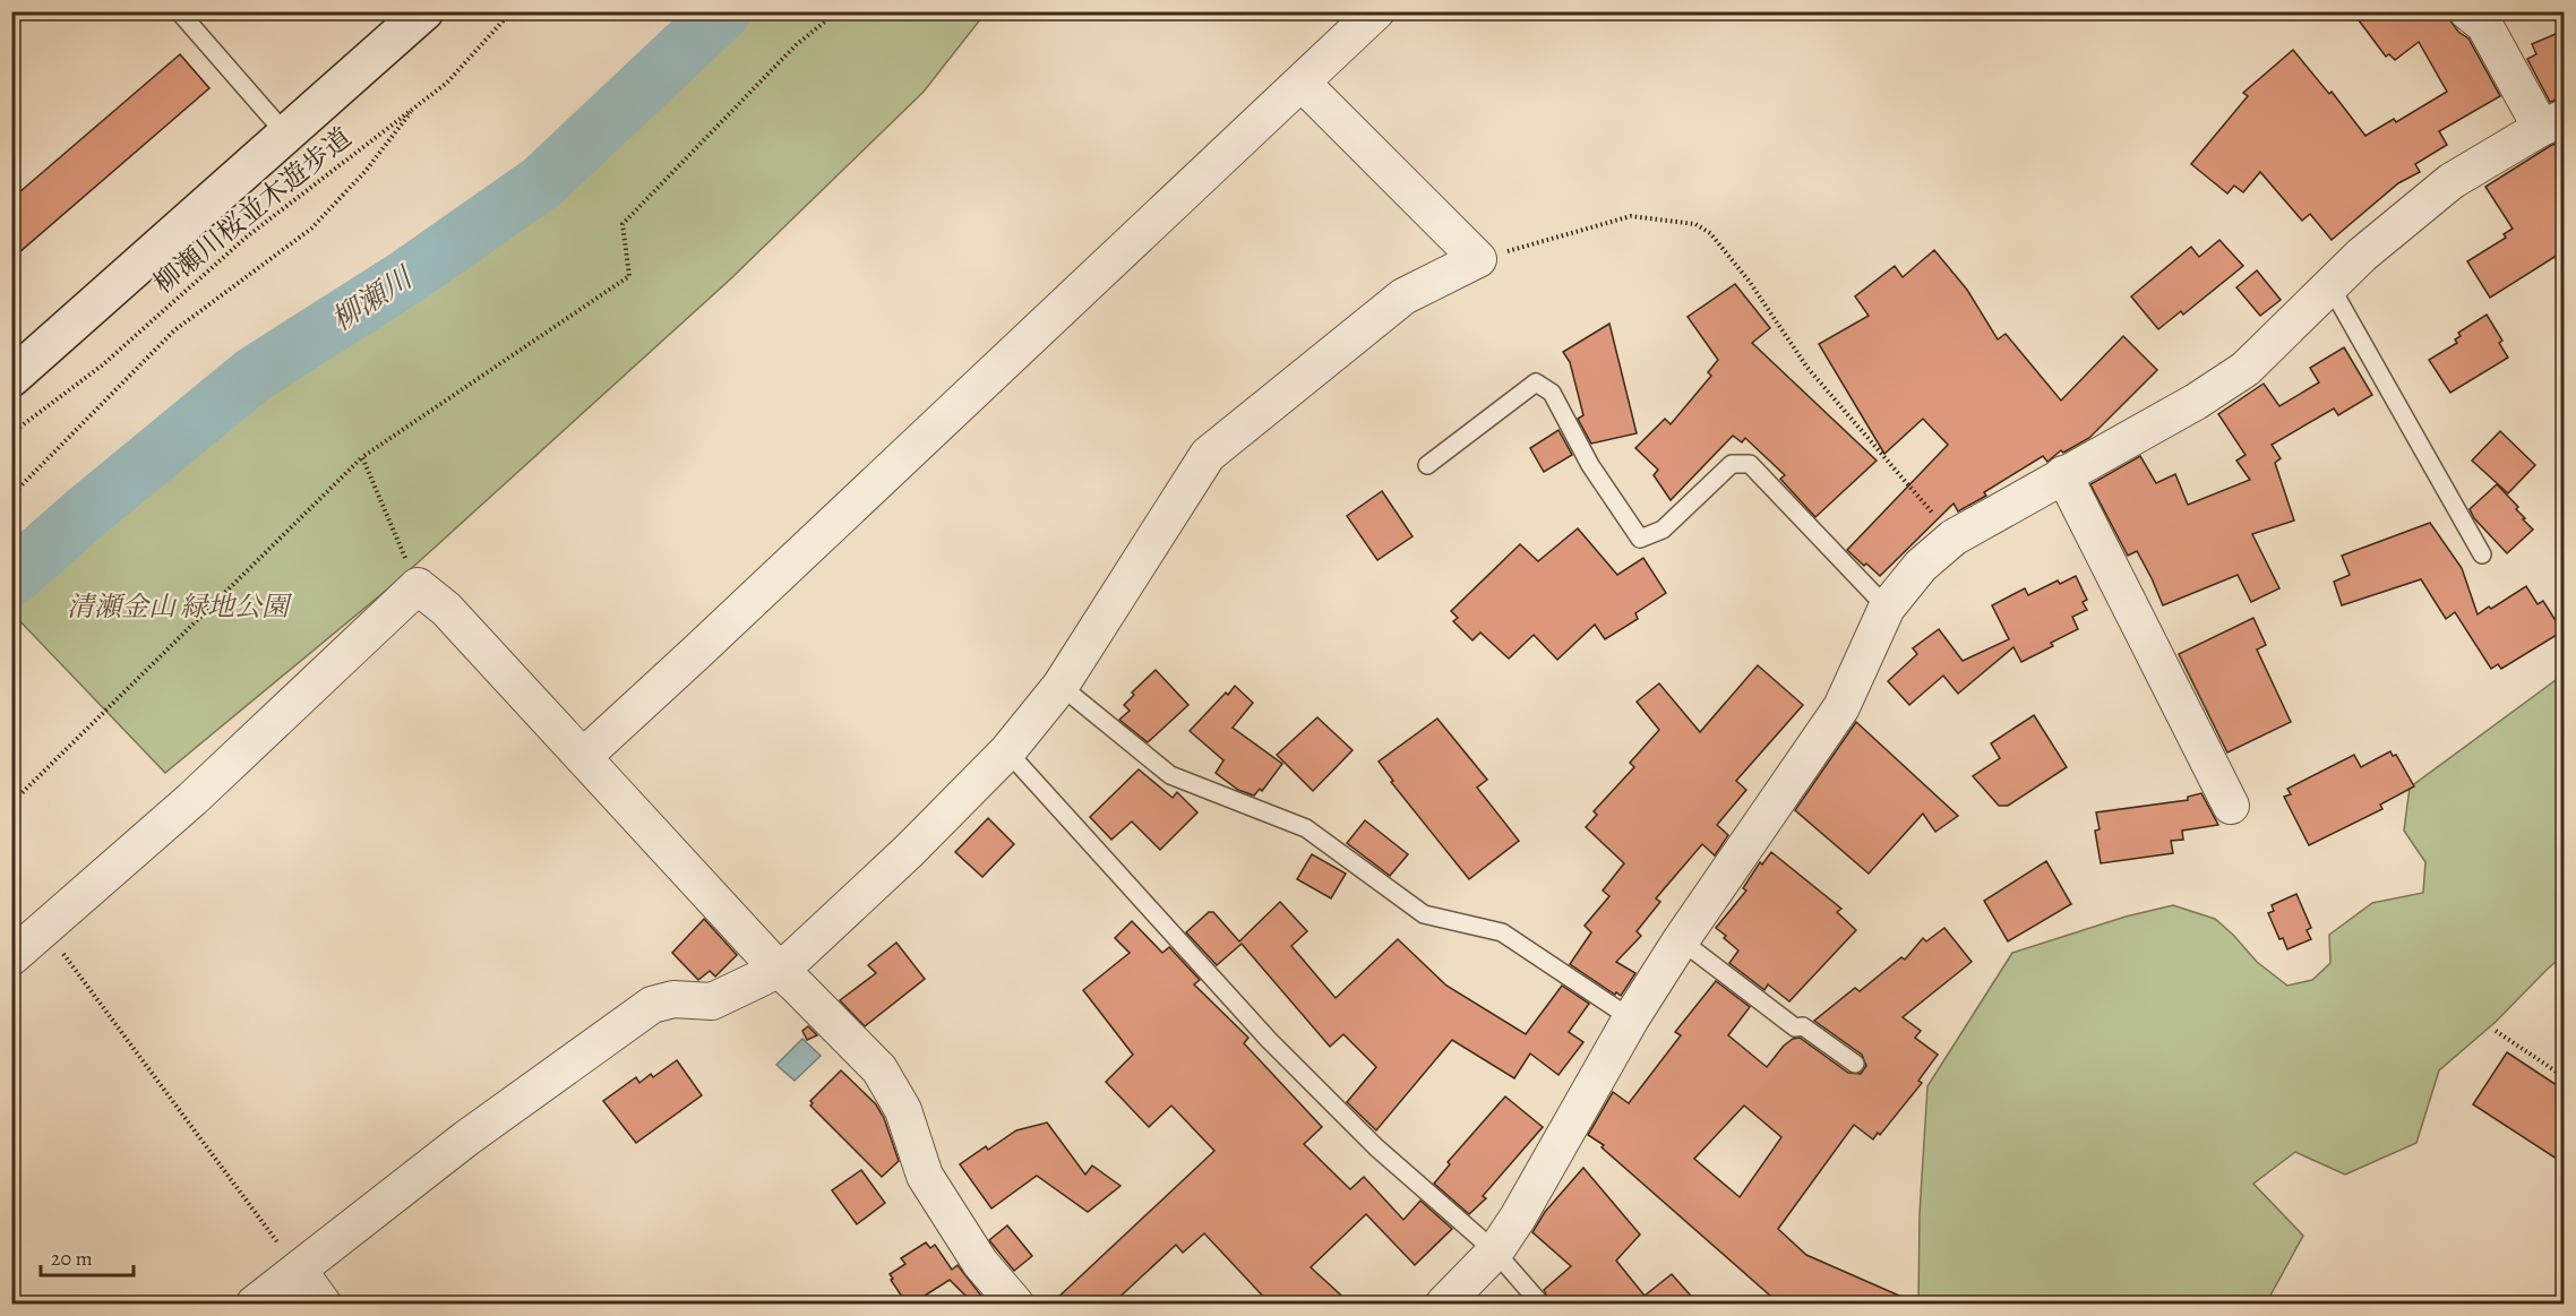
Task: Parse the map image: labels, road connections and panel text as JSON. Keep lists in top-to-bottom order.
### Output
{
  "streets": {
    "path": ["柳瀬川桜並木遊歩道"]
  },
  "water": ["柳瀬川"],
  "parks": ["清瀬金山 緑地公園"],
  "scale_bar": "20 m"
}
